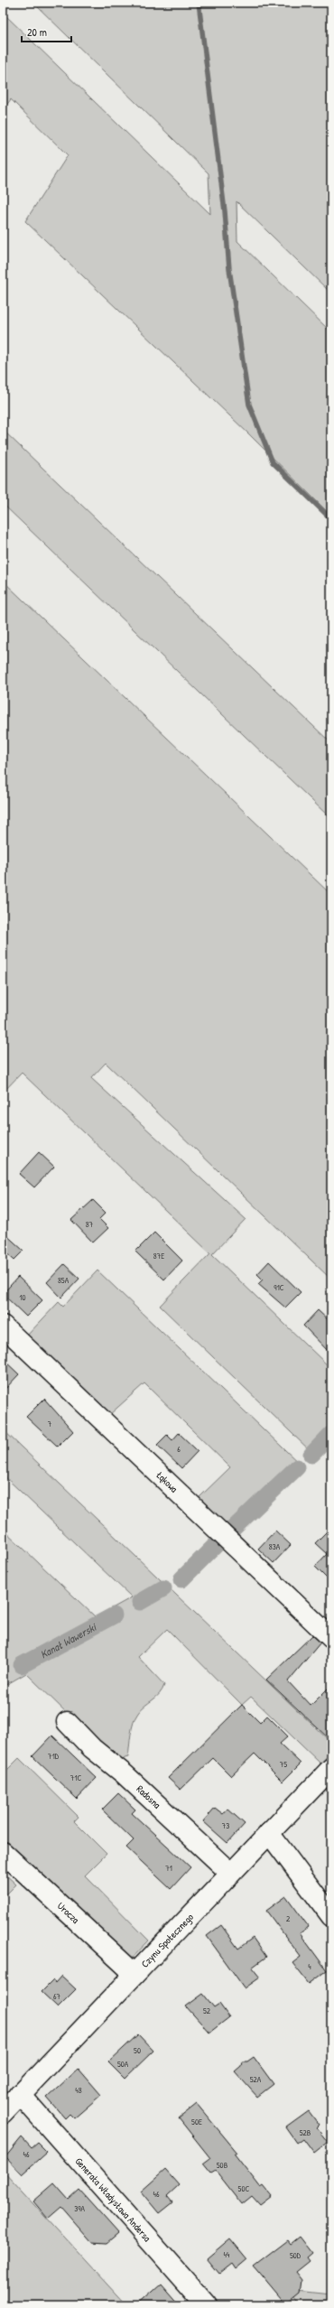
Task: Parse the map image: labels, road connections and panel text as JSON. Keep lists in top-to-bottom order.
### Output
{
  "streets": {
    "street": [
      "Łąkowa",
      "Radosna",
      "Urocza",
      "Czynu Społecznego",
      "Generała Władysława Andersa"
    ]
  },
  "crossings": [
    ["Radosna", "Czynu Społecznego"],
    ["Urocza", "Czynu Społecznego"],
    ["Czynu Społecznego", "Generała Władysława Andersa"]
  ],
  "water": ["Kanał Wawerski"],
  "house_numbers": [
    "87",
    "87E",
    "85A",
    "91C",
    "10",
    "7",
    "6",
    "83A",
    "71D",
    "75",
    "71C",
    "73",
    "71",
    "2",
    "4",
    "67",
    "52",
    "50",
    "50A",
    "52A",
    "48",
    "50E",
    "52B",
    "46",
    "50B",
    "50C",
    "46",
    "39A",
    "44",
    "50D"
  ],
  "scale_bar": "20 m"
}
